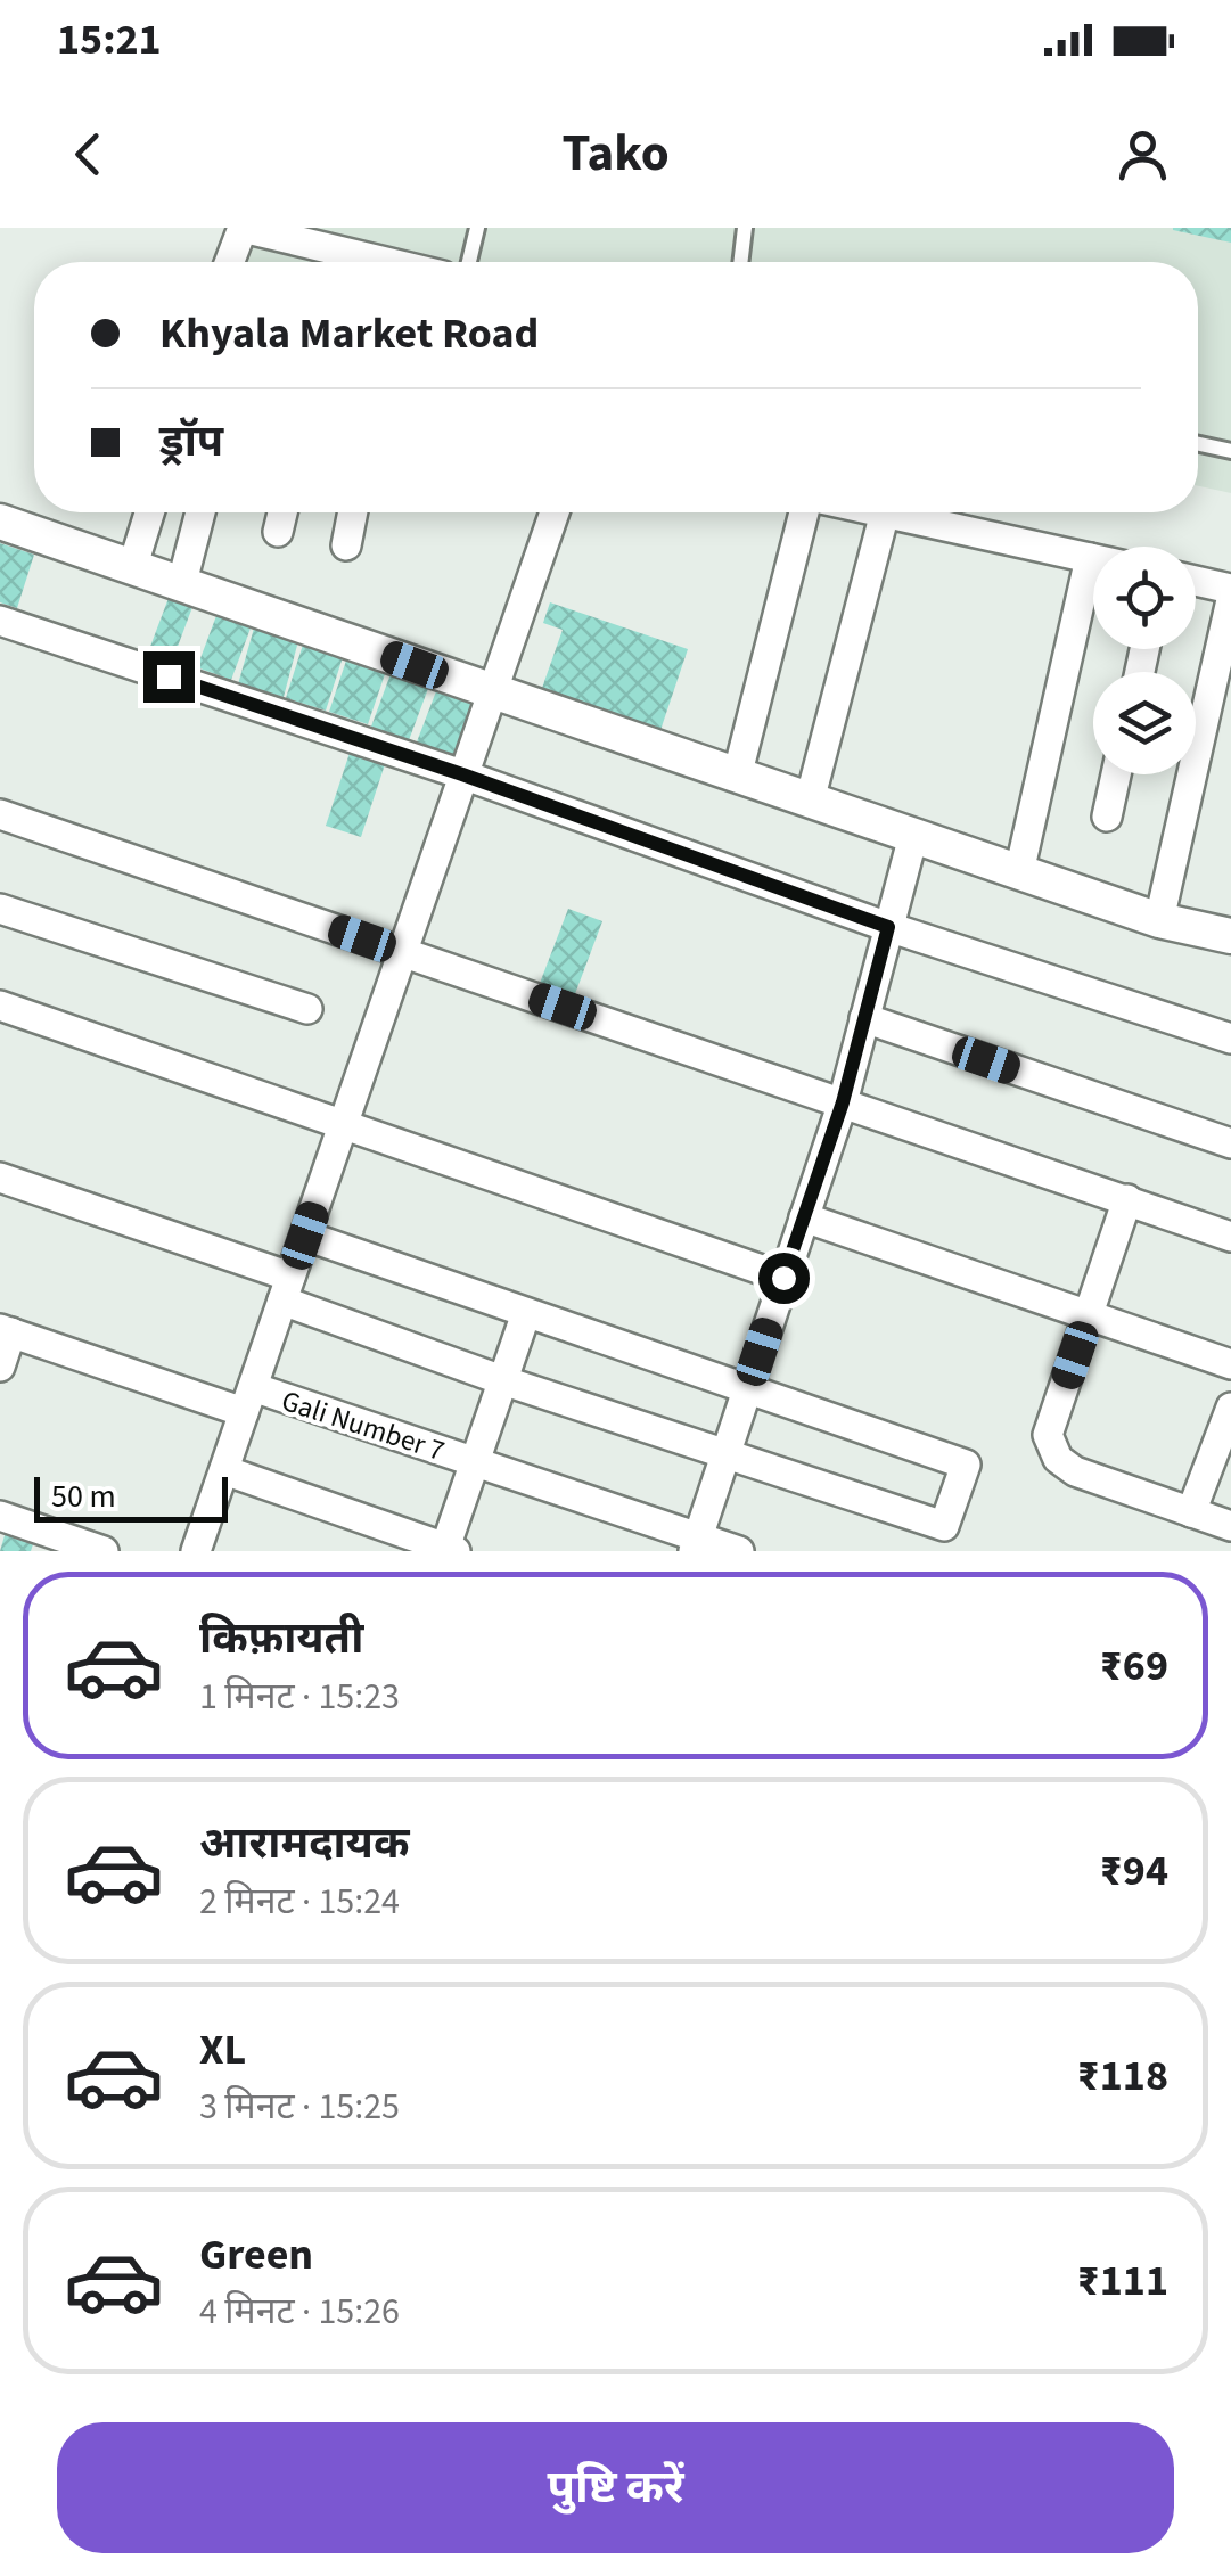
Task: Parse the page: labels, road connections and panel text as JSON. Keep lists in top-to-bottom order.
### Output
{
  "streets": {
    "street": ["Gali Number 7"]
  },
  "scale_bar": "50 m",
  "page": {
    "status": "15:21",
    "header": "Tako",
    "banner": ["Khyala Market Road", "ड्रॉप"],
    "scale": "50 m",
    "list": [
      {
        "name": "किफ़ायती",
        "note": "1 मिनट · 15:23",
        "value": "₹69"
      },
      {
        "name": "आरामदायक",
        "note": "2 मिनट · 15:24",
        "value": "₹94"
      },
      {
        "name": "XL",
        "note": "3 मिनट · 15:25",
        "value": "₹118"
      },
      {
        "name": "Green",
        "note": "4 मिनट · 15:26",
        "value": "₹111"
      }
    ],
    "buttons": "पुष्टि करें"
  }
}
